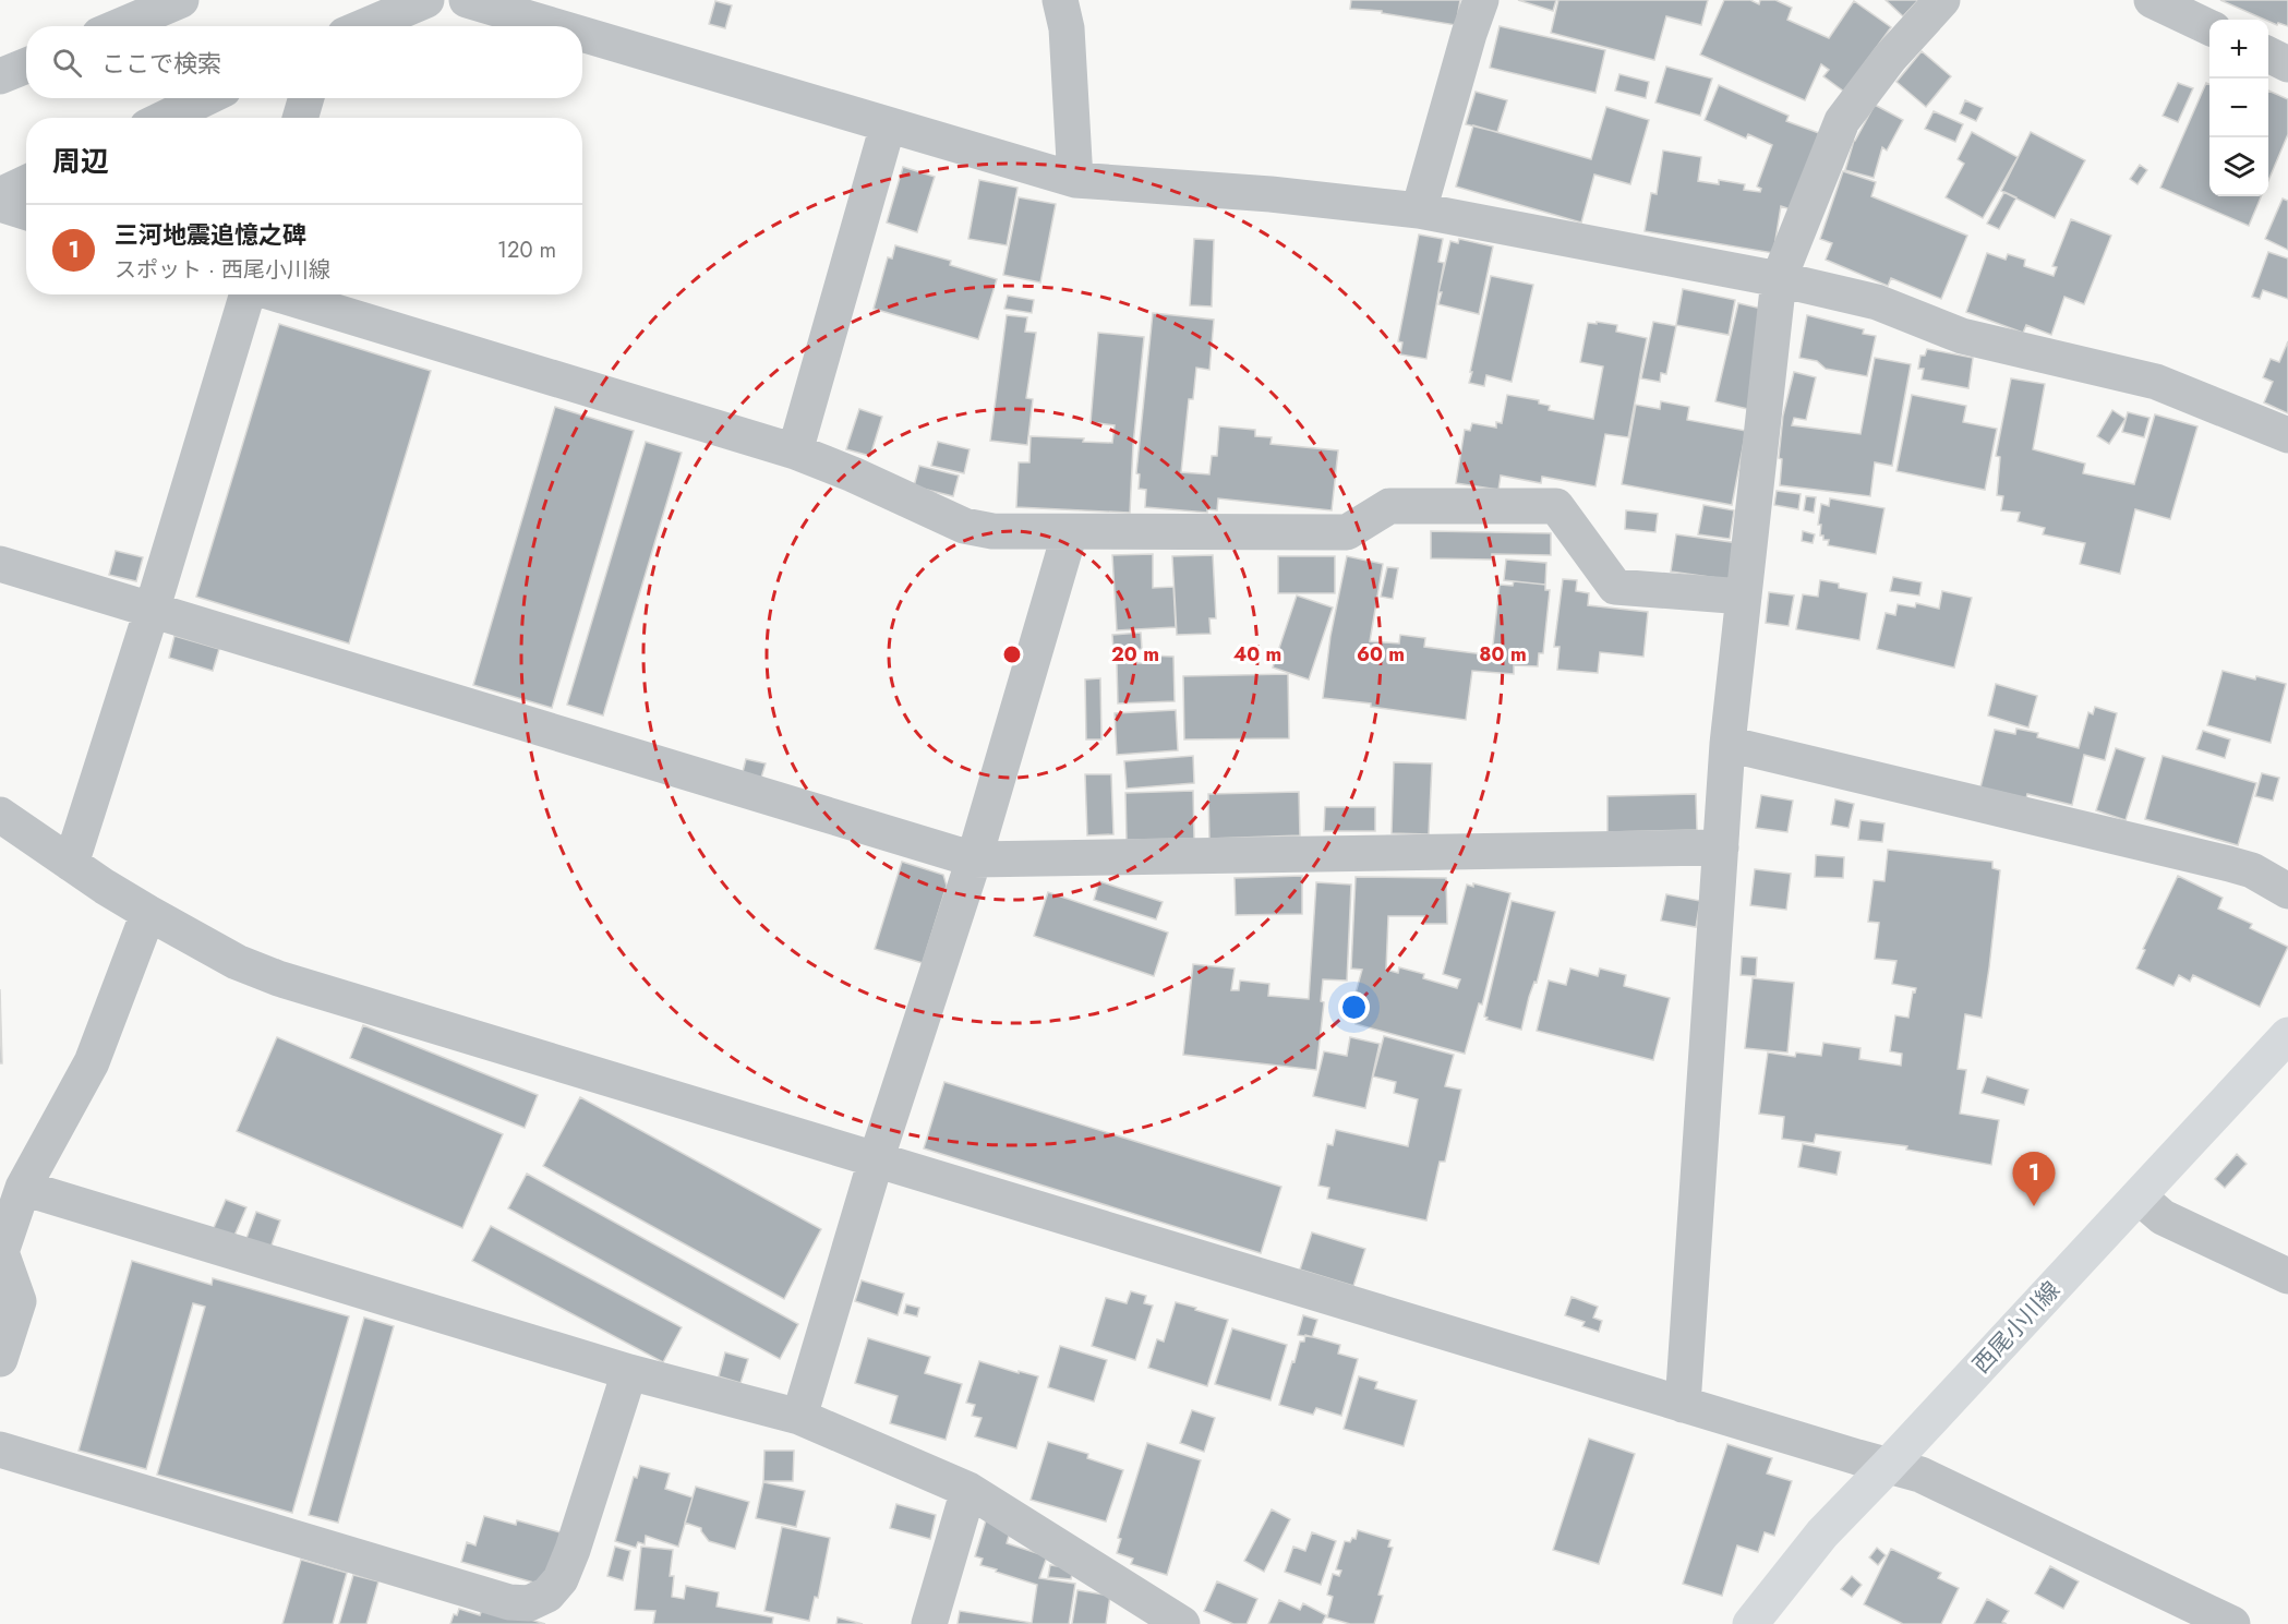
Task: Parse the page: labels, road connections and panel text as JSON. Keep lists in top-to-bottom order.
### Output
{
  "streets": {
    "main road": ["西尾小川線"]
  },
  "page": {
    "map_buttons": ["+", "−"],
    "search": "ここで検索",
    "heading": "周辺",
    "list": [
      {
        "mark": "1",
        "name": "三河地震追憶之碑",
        "note": "スポット · 西尾小川線",
        "value": "120 m"
      }
    ],
    "pins": "1"
  },
  "rings": [
    "20 m",
    "40 m",
    "60 m",
    "80 m"
  ]
}
